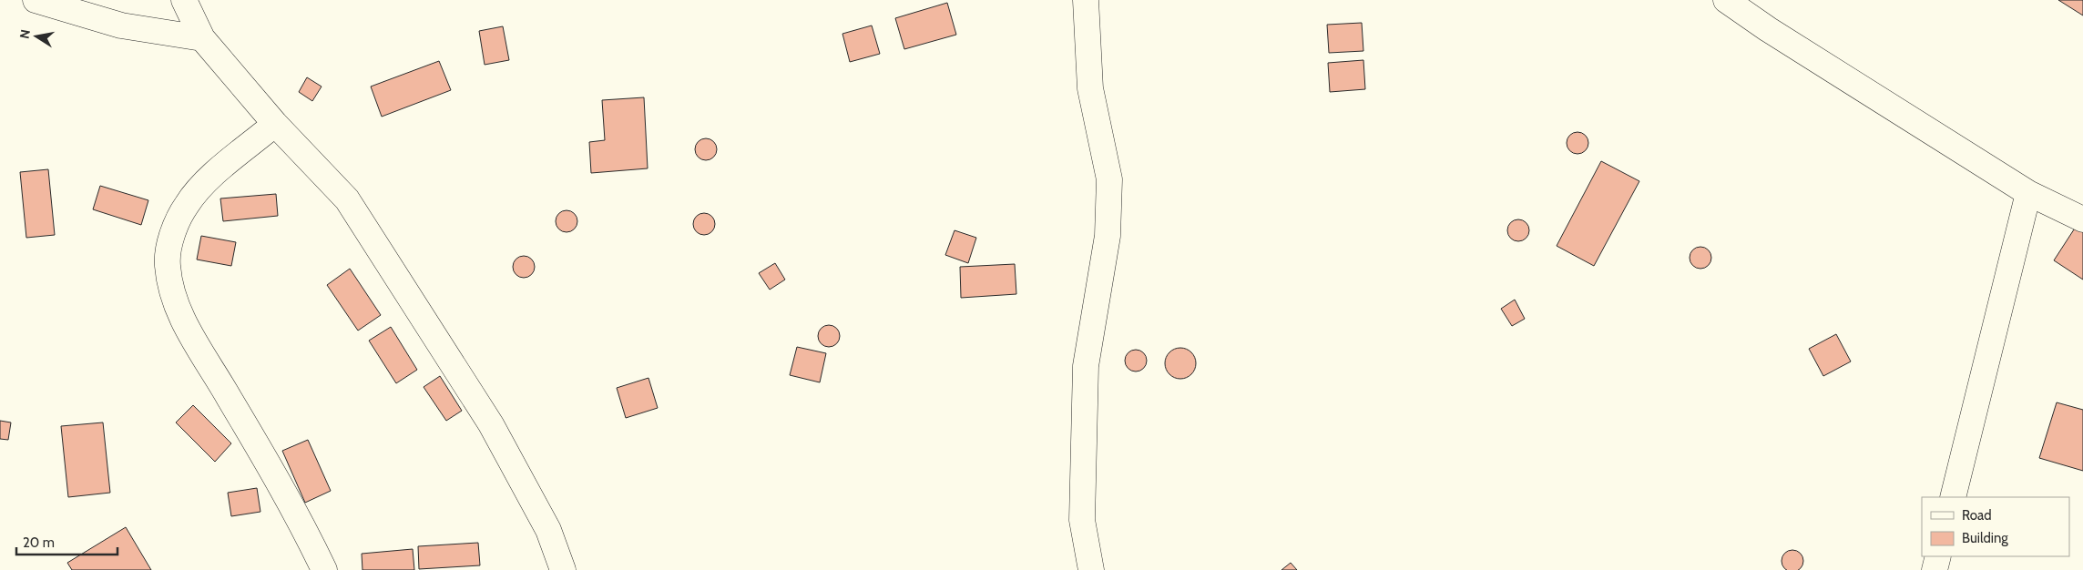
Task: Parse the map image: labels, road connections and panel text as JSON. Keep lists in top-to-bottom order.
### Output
{
  "legend": ["Road", "Building"],
  "scale_bar": "20 m",
  "north": "left"
}
